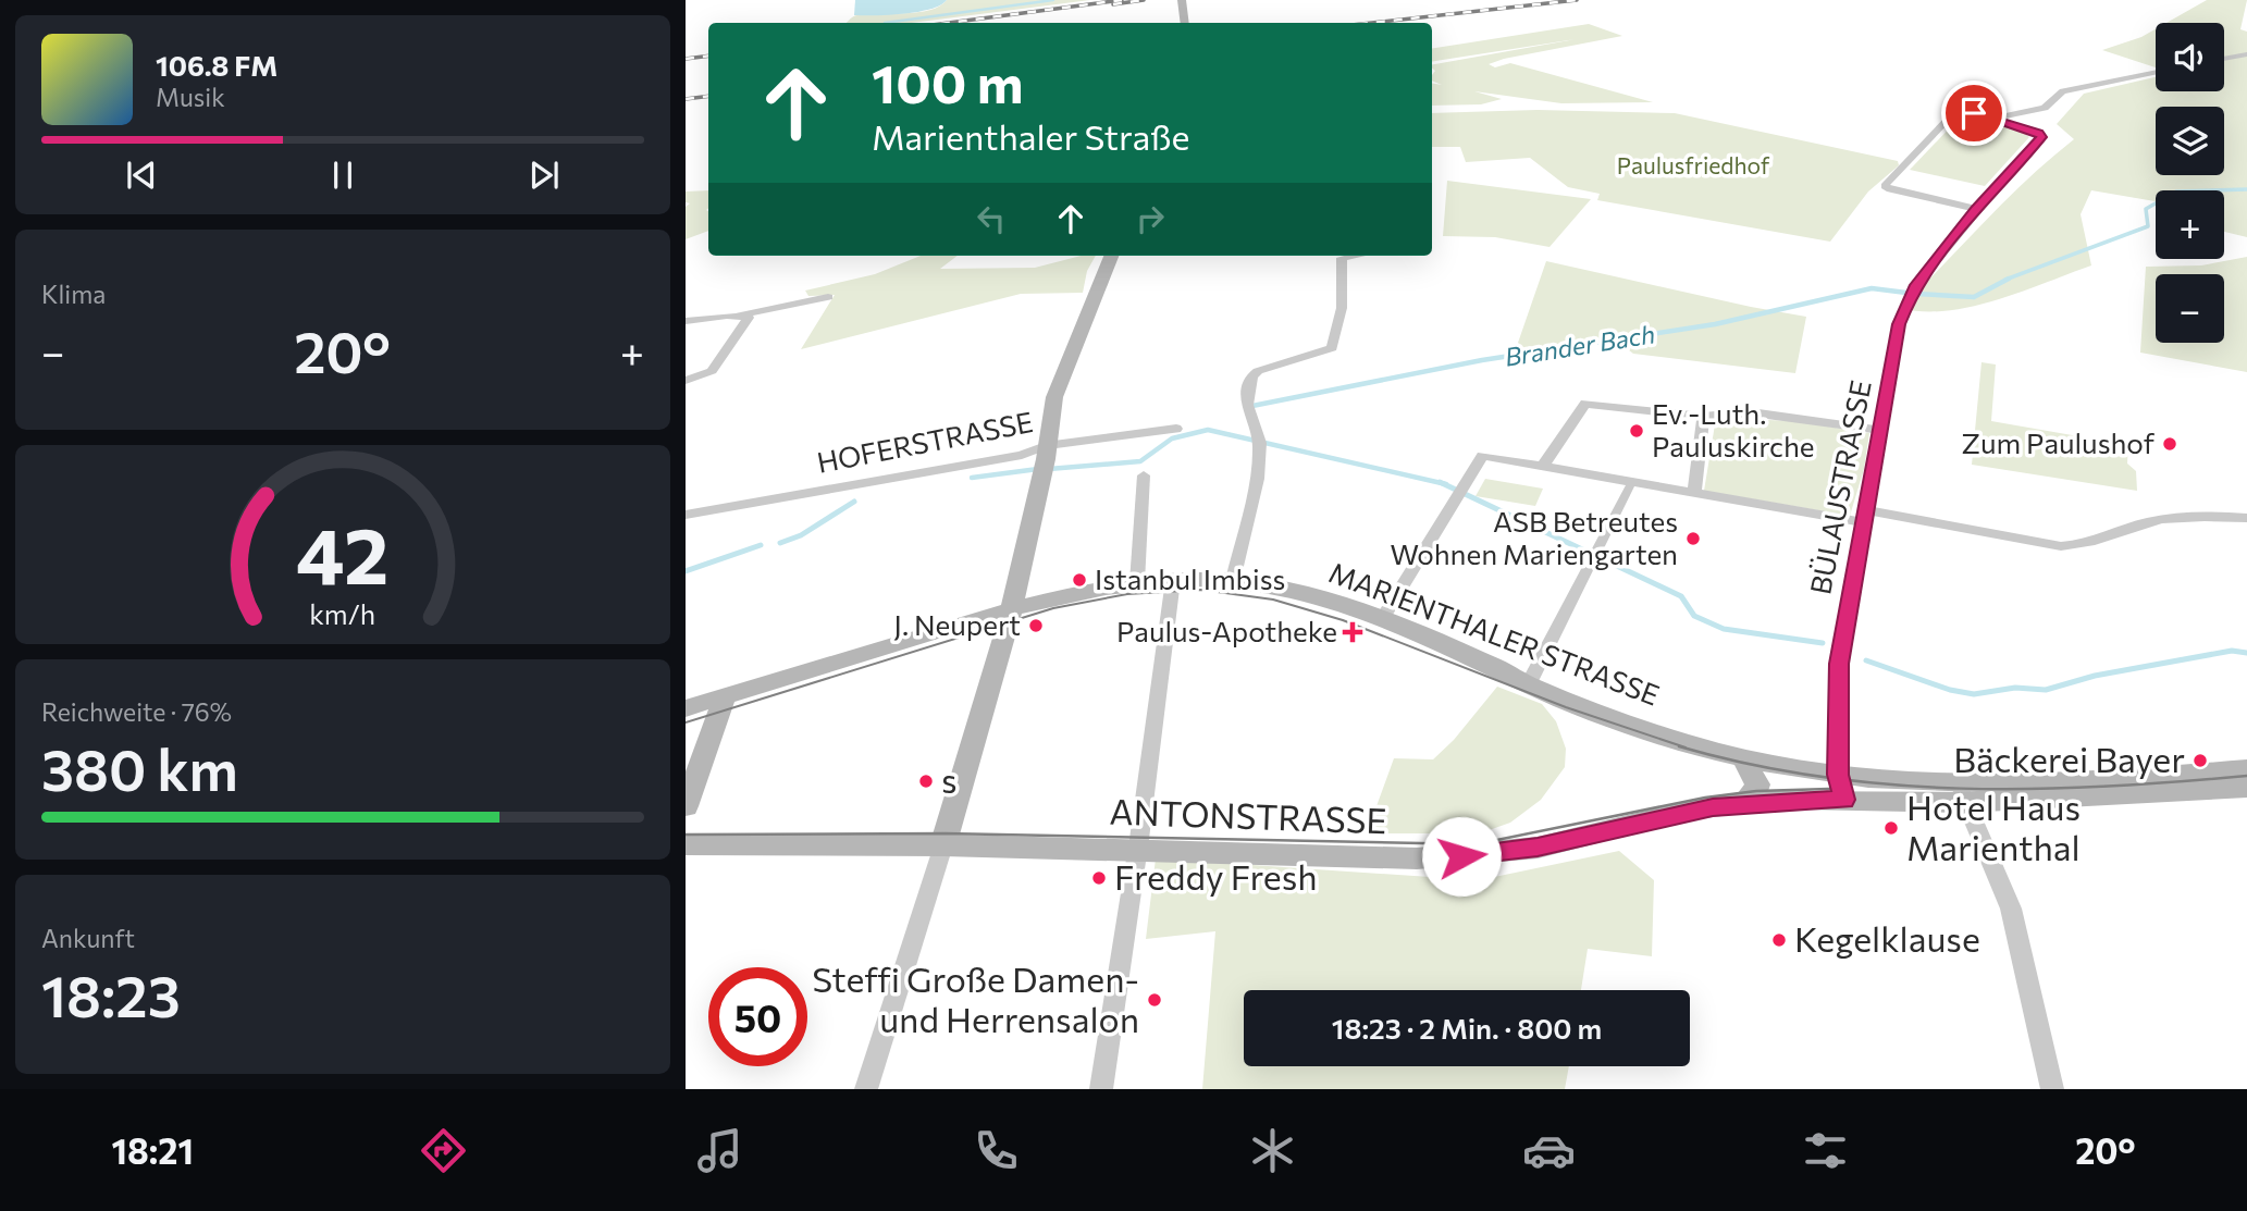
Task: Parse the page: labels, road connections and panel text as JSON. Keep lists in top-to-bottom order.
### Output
{
  "streets": {
    "main road": ["MARIENTHALER STRASSE", "ANTONSTRASSE"],
    "street": ["HOFERSTRASSE", "BÜLAUSTRASSE"]
  },
  "crossings": [
    ["BÜLAUSTRASSE", "MARIENTHALER STRASSE"],
    ["MARIENTHALER STRASSE", "ANTONSTRASSE"]
  ],
  "water": ["Brander Bach"],
  "parks": ["Paulusfriedhof"],
  "places": {
    "other": [
      "Ev.-Luth. Pauluskirche",
      "Zum Paulushof",
      "ASB Betreutes Wohnen Mariengarten",
      "Istanbul Imbiss",
      "J. Neupert",
      "Bäckerei Bayer",
      "s",
      "Hotel Haus Marienthal",
      "Freddy Fresh",
      "Kegelklause",
      "Steffi Große Damen- und Herrensalon"
    ],
    "health": ["Paulus-Apotheke"]
  },
  "page": {
    "map_buttons": ["+", "−"],
    "turn": ["100 m", "Marienthaler Straße"],
    "song": ["106.8 FM", "Musik"],
    "tile": [
      "Klima",
      ["Reichweite · 76%", "380 km"],
      ["Ankunft", "18:23"]
    ],
    "heat": ["−", "20°", "+"],
    "limit": "50",
    "trip": "18:23 · 2 Min. · 800 m",
    "tabs": ["18:21", "20°"],
    "gauge": ["42", "km/h"]
  }
}
